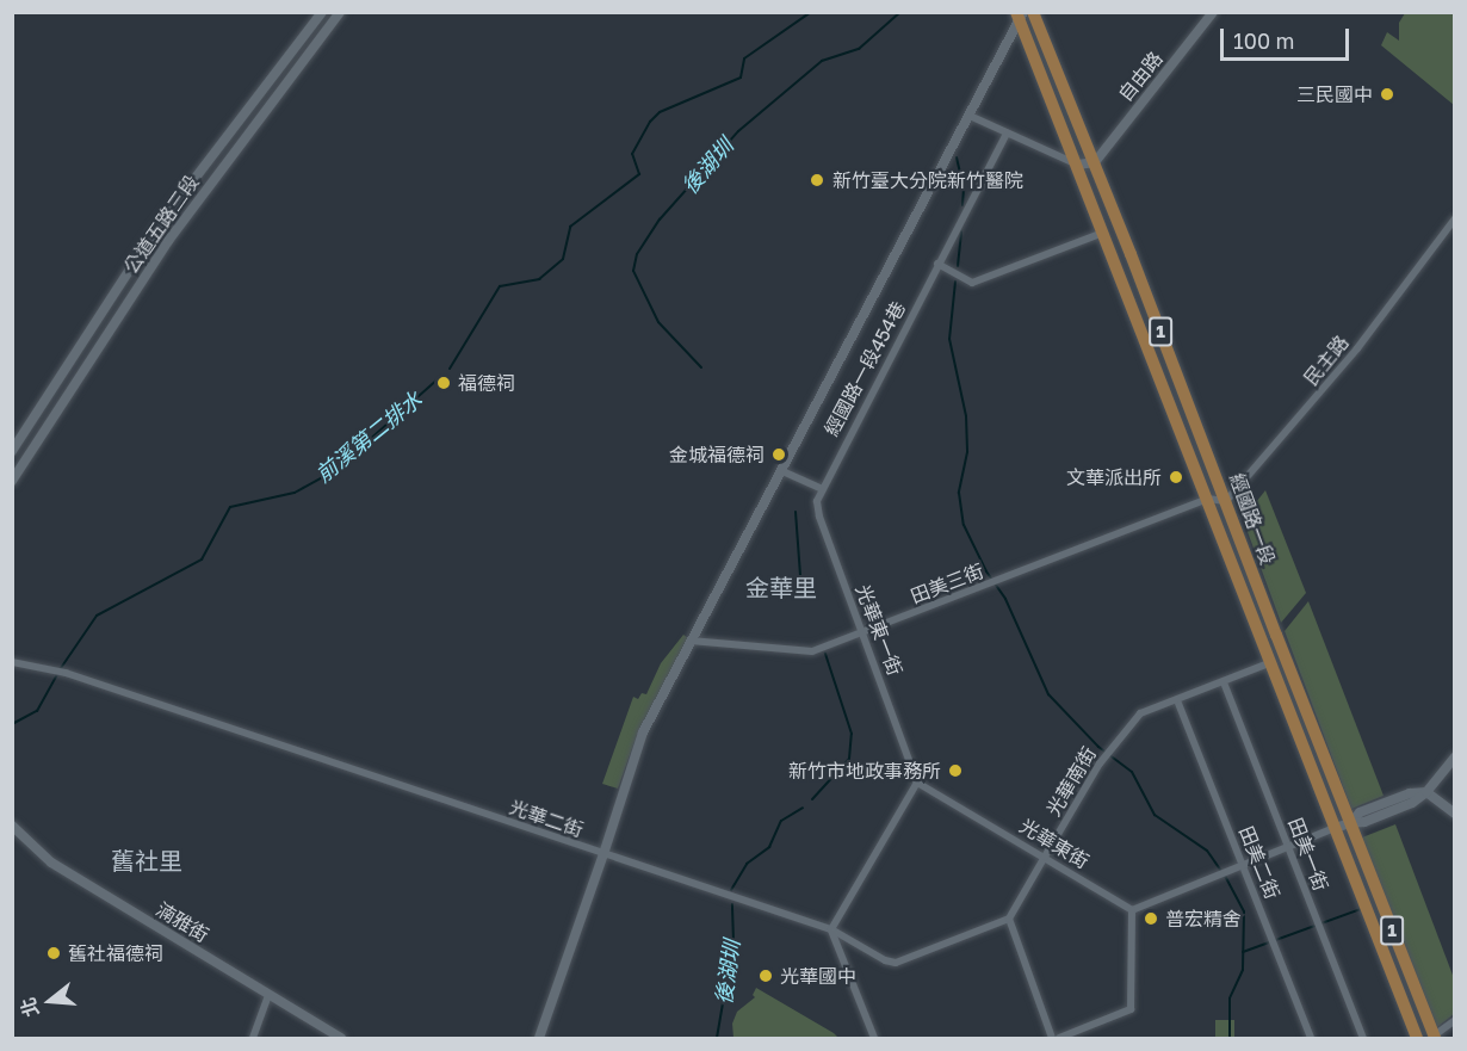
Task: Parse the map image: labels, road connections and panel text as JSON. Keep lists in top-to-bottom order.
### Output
{
  "streets": {
    "main road": ["1", "經國路一段"],
    "street": [
      "自由路",
      "公道五路三段",
      "民主路",
      "經國路一段454巷",
      "田美三街",
      "光華東一街",
      "光華南街",
      "光華二街",
      "光華東街",
      "田美一街",
      "田美二街",
      "湳雅街"
    ]
  },
  "crossings": [
    ["自由路", "經國路一段"],
    ["民主路", "經國路一段"],
    ["經國路一段454巷", "光華東一街"],
    ["經國路一段", "田美三街"],
    ["經國路一段", "光華南街"],
    ["田美三街", "光華東一街"],
    ["光華東一街", "光華東街"],
    ["光華南街", "光華二街"],
    ["光華南街", "光華東街"],
    ["光華南街", "田美一街"],
    ["光華南街", "田美二街"]
  ],
  "districts": ["金華里", "舊社里"],
  "water": ["後湖圳", "前溪第二排水"],
  "places": [
    "三民國中",
    "新竹臺大分院新竹醫院",
    "福德祠",
    "金城福德祠",
    "文華派出所",
    "新竹市地政事務所",
    "普宏精舍",
    "舊社福德祠",
    "光華國中"
  ],
  "scale_bar": "100 m",
  "north": "left"
}
